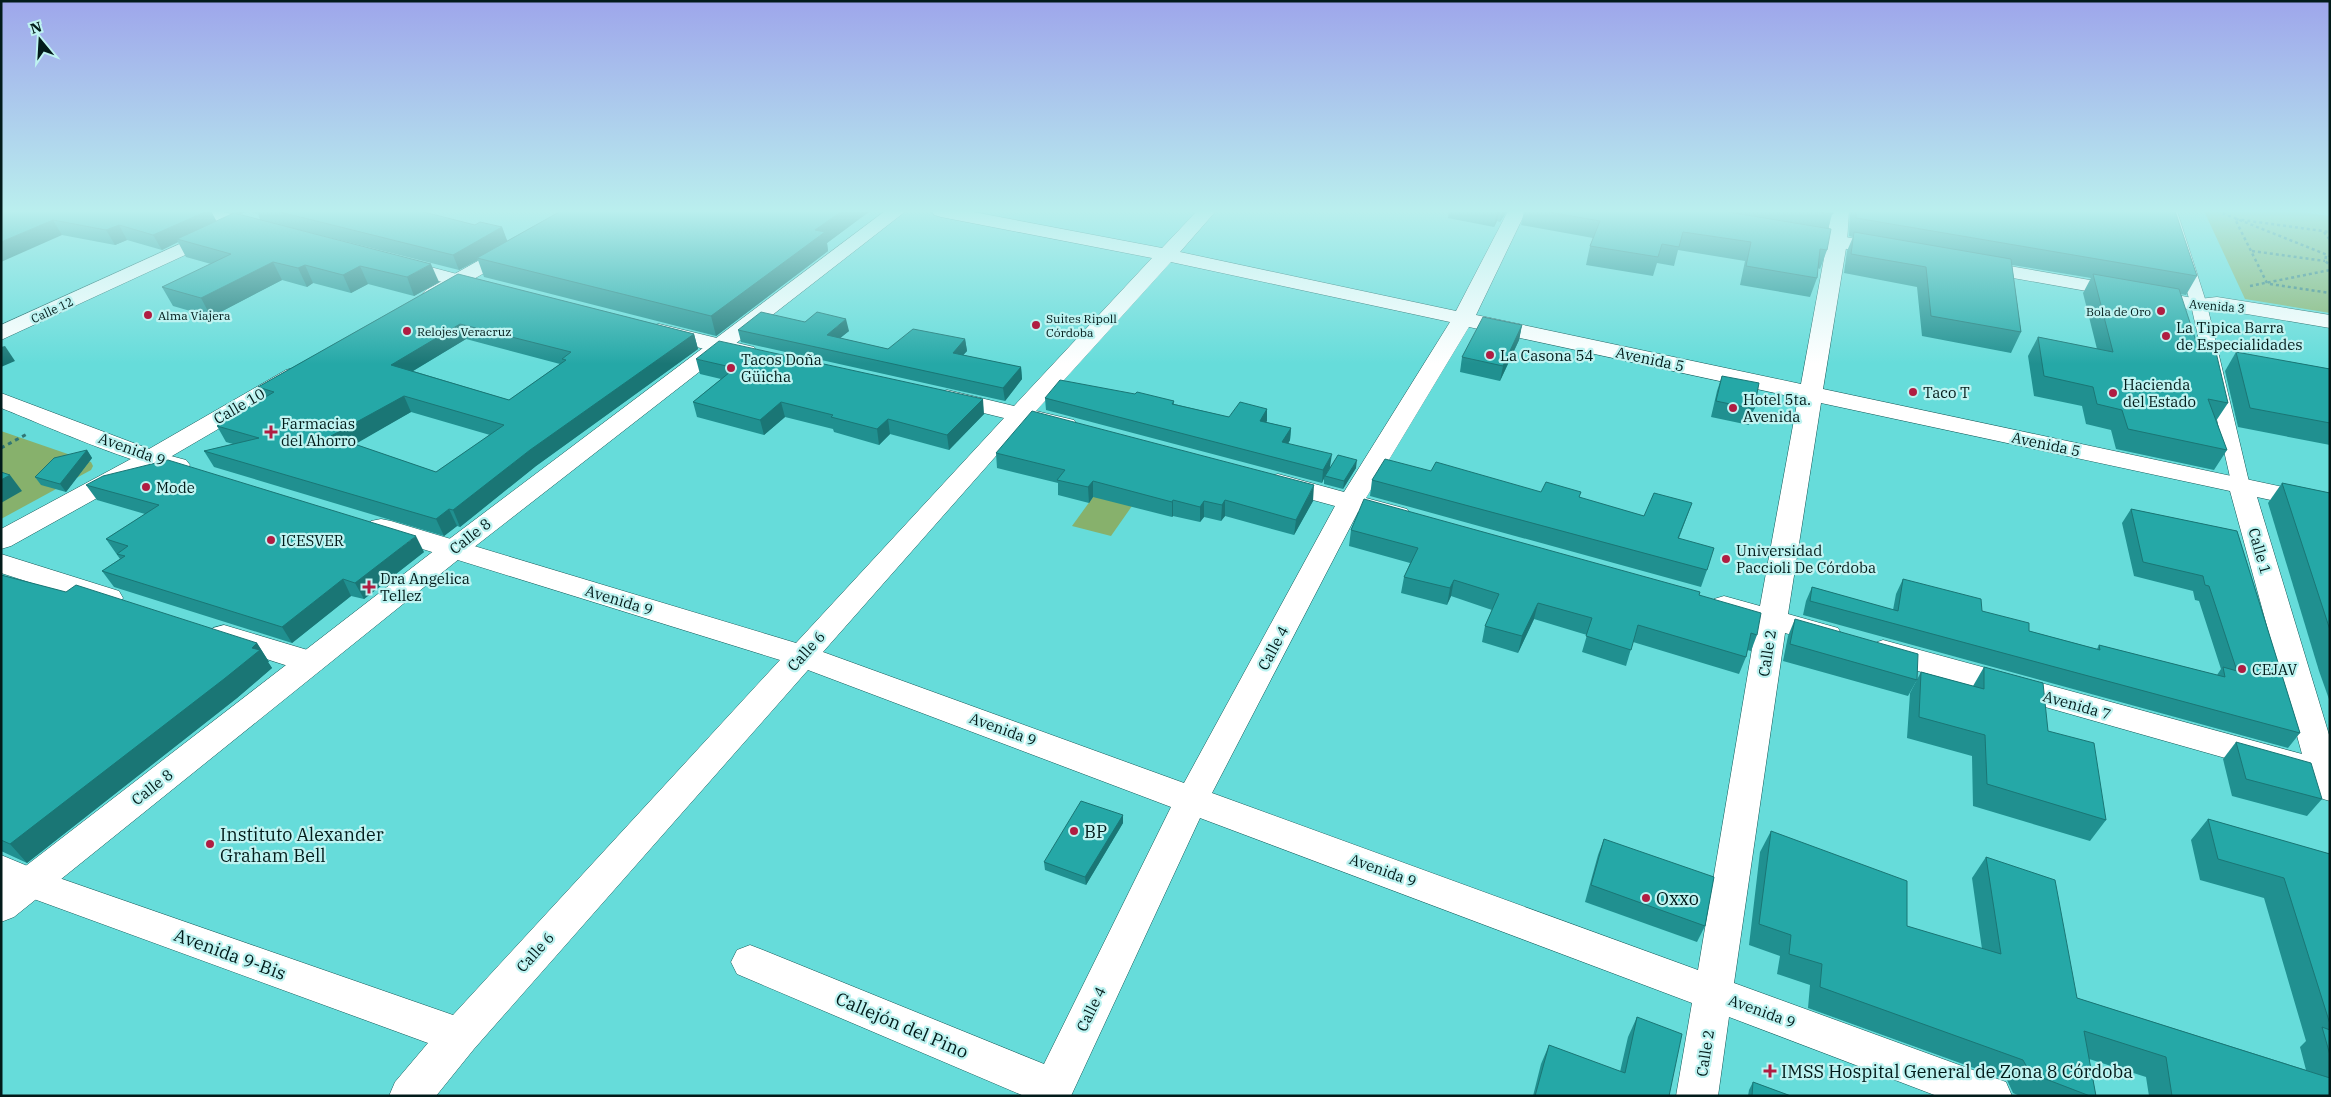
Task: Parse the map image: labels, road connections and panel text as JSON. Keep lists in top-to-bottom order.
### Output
{
  "streets": {
    "street": [
      "Avenida 3",
      "Calle 12",
      "Avenida 5",
      "Calle 10",
      "Avenida 9",
      "Calle 8",
      "Calle 1",
      "Calle 4",
      "Calle 6",
      "Calle 2",
      "Avenida 7",
      "Avenida 9-Bis",
      "Callejón del Pino"
    ]
  },
  "crossings": [
    ["Avenida 3", "Calle 1"],
    ["Avenida 5", "Calle 1"],
    ["Avenida 5", "Calle 4"],
    ["Avenida 5", "Calle 2"],
    ["Calle 10", "Avenida 9"],
    ["Avenida 9", "Calle 8"],
    ["Avenida 9", "Calle 4"],
    ["Avenida 9", "Calle 6"],
    ["Avenida 9", "Calle 2"],
    ["Calle 8", "Avenida 9-Bis"],
    ["Calle 1", "Avenida 7"],
    ["Calle 4", "Callejón del Pino"],
    ["Calle 6", "Avenida 9-Bis"],
    ["Calle 2", "Avenida 7"]
  ],
  "places": {
    "other": [
      "Bola de Oro",
      "Alma Viajera",
      "Suites Ripoll Córdoba",
      "Relojes Veracruz",
      "La Tipica Barra de Especialidades",
      "La Casona 54",
      "Tacos Doña Güicha",
      "Taco T",
      "Hacienda del Estado",
      "Hotel 5ta. Avenida",
      "Mode",
      "ICESVER",
      "Universidad Paccioli De Córdoba",
      "CEJAV",
      "BP",
      "Instituto Alexander Graham Bell",
      "Oxxo"
    ],
    "health": ["Farmacias del Ahorro", "Dra Angelica Tellez", "IMSS Hospital General de Zona 8 Córdoba"]
  },
  "north": "top"
}
